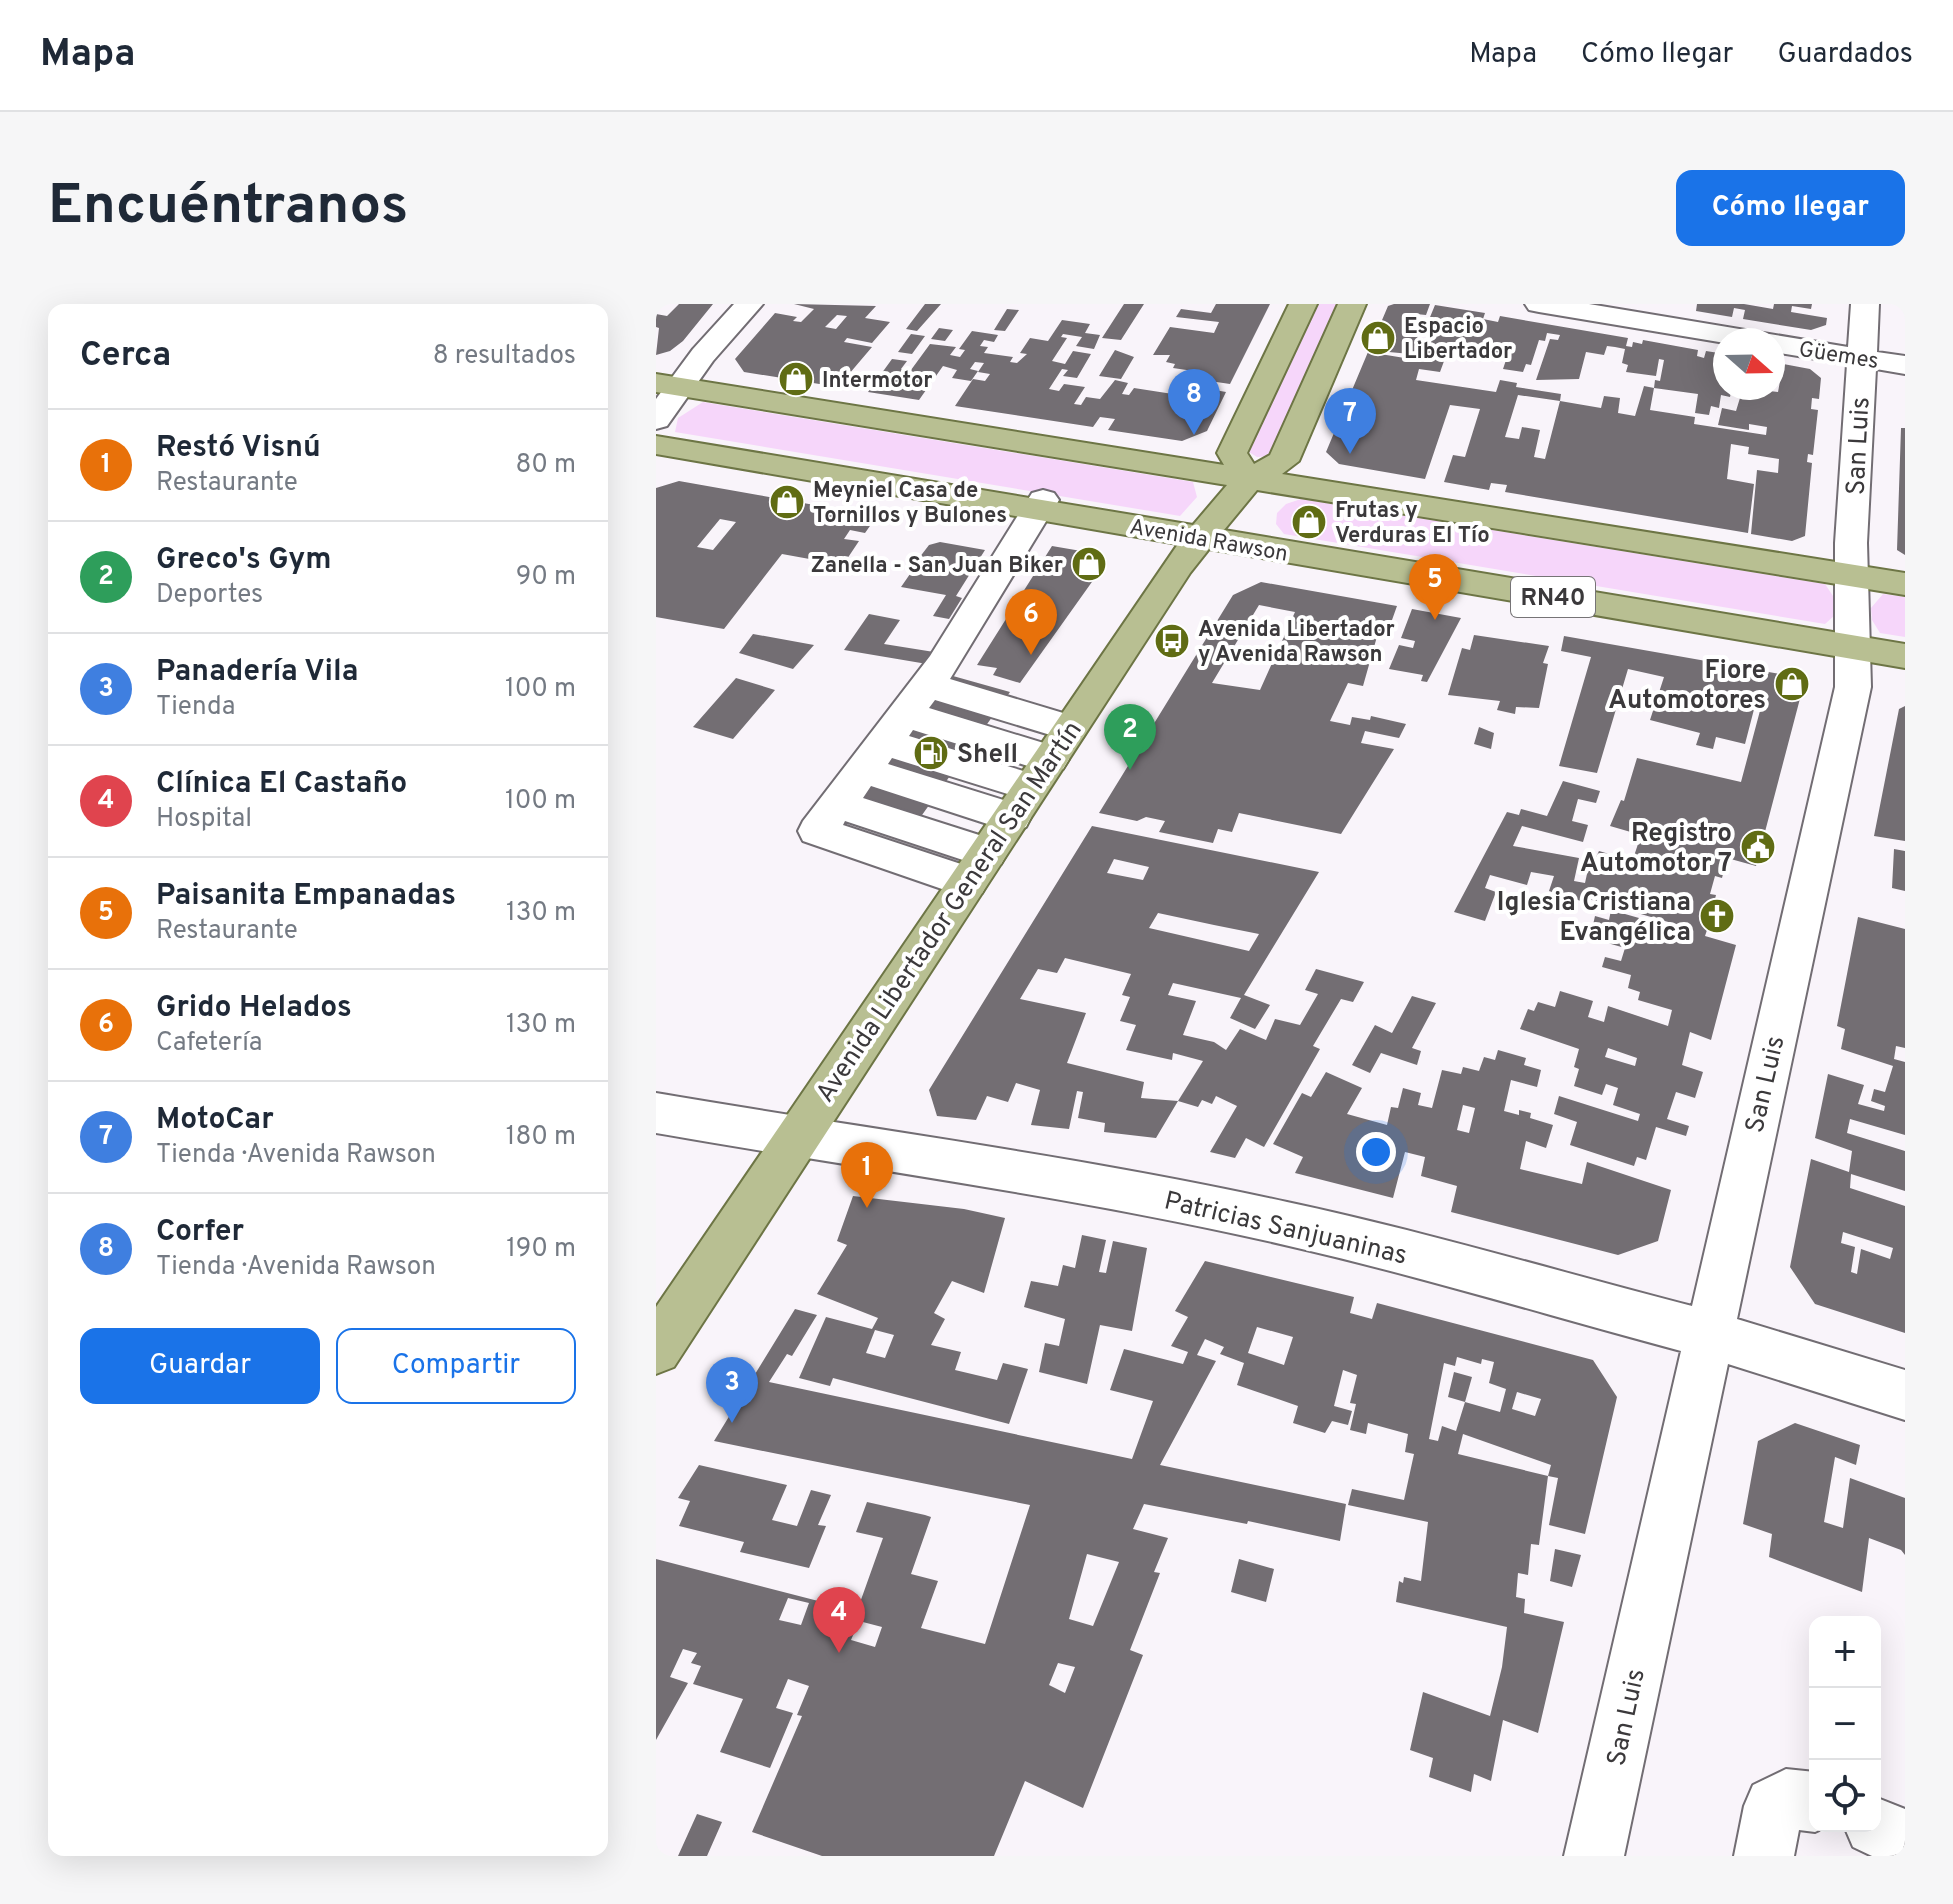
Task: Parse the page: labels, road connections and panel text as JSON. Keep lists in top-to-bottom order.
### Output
{
  "streets": {
    "main road": ["Avenida Rawson", "RN40", "Avenida Libertador General San Martín"],
    "street": ["Güemes", "San Luis", "Patricias Sanjuaninas"]
  },
  "crossings": [
    ["Güemes", "San Luis"],
    ["San Luis", "Avenida Rawson"],
    ["San Luis", "Patricias Sanjuaninas"],
    ["Avenida Rawson", "Avenida Libertador General San Martín"],
    ["Avenida Libertador General San Martín", "Patricias Sanjuaninas"]
  ],
  "places": {
    "shop": [
      "Espacio Libertador",
      "Intermotor",
      "Meyniel Casa de Tornillos y Bulones",
      "Frutas y Verduras El Tío",
      "Zanella - San Juan Biker",
      "Fiore Automotores"
    ],
    "bus stop": ["Avenida Libertador y Avenida Rawson"],
    "fuel station": ["Shell"],
    "public building": ["Registro Automotor 7"],
    "church": ["Iglesia Cristiana Evangélica"]
  },
  "north": "right",
  "page": {
    "header": "Mapa",
    "nav": ["Mapa", "Cómo llegar", "Guardados"],
    "buttons": [
      "Cómo llegar",
      ["Guardar", "Compartir"]
    ],
    "title": "Encuéntranos",
    "heading": ["Cerca", "8 resultados"],
    "pins": [
      "8",
      "7",
      "5",
      "6",
      "2",
      "1",
      "3",
      "4"
    ],
    "list": [
      {
        "mark": "1",
        "name": "Restó Visnú",
        "note": "Restaurante",
        "value": "80 m"
      },
      {
        "mark": "2",
        "name": "Greco's Gym",
        "note": "Deportes",
        "value": "90 m"
      },
      {
        "mark": "3",
        "name": "Panadería Vila",
        "note": "Tienda",
        "value": "100 m"
      },
      {
        "mark": "4",
        "name": "Clínica El Castaño",
        "note": "Hospital",
        "value": "100 m"
      },
      {
        "mark": "5",
        "name": "Paisanita Empanadas",
        "note": "Restaurante",
        "value": "130 m"
      },
      {
        "mark": "6",
        "name": "Grido Helados",
        "note": "Cafetería",
        "value": "130 m"
      },
      {
        "mark": "7",
        "name": "MotoCar",
        "note": "Tienda · Avenida Rawson",
        "value": "180 m"
      },
      {
        "mark": "8",
        "name": "Corfer",
        "note": "Tienda · Avenida Rawson",
        "value": "190 m"
      }
    ],
    "map_buttons": ["+", "−"]
  }
}
